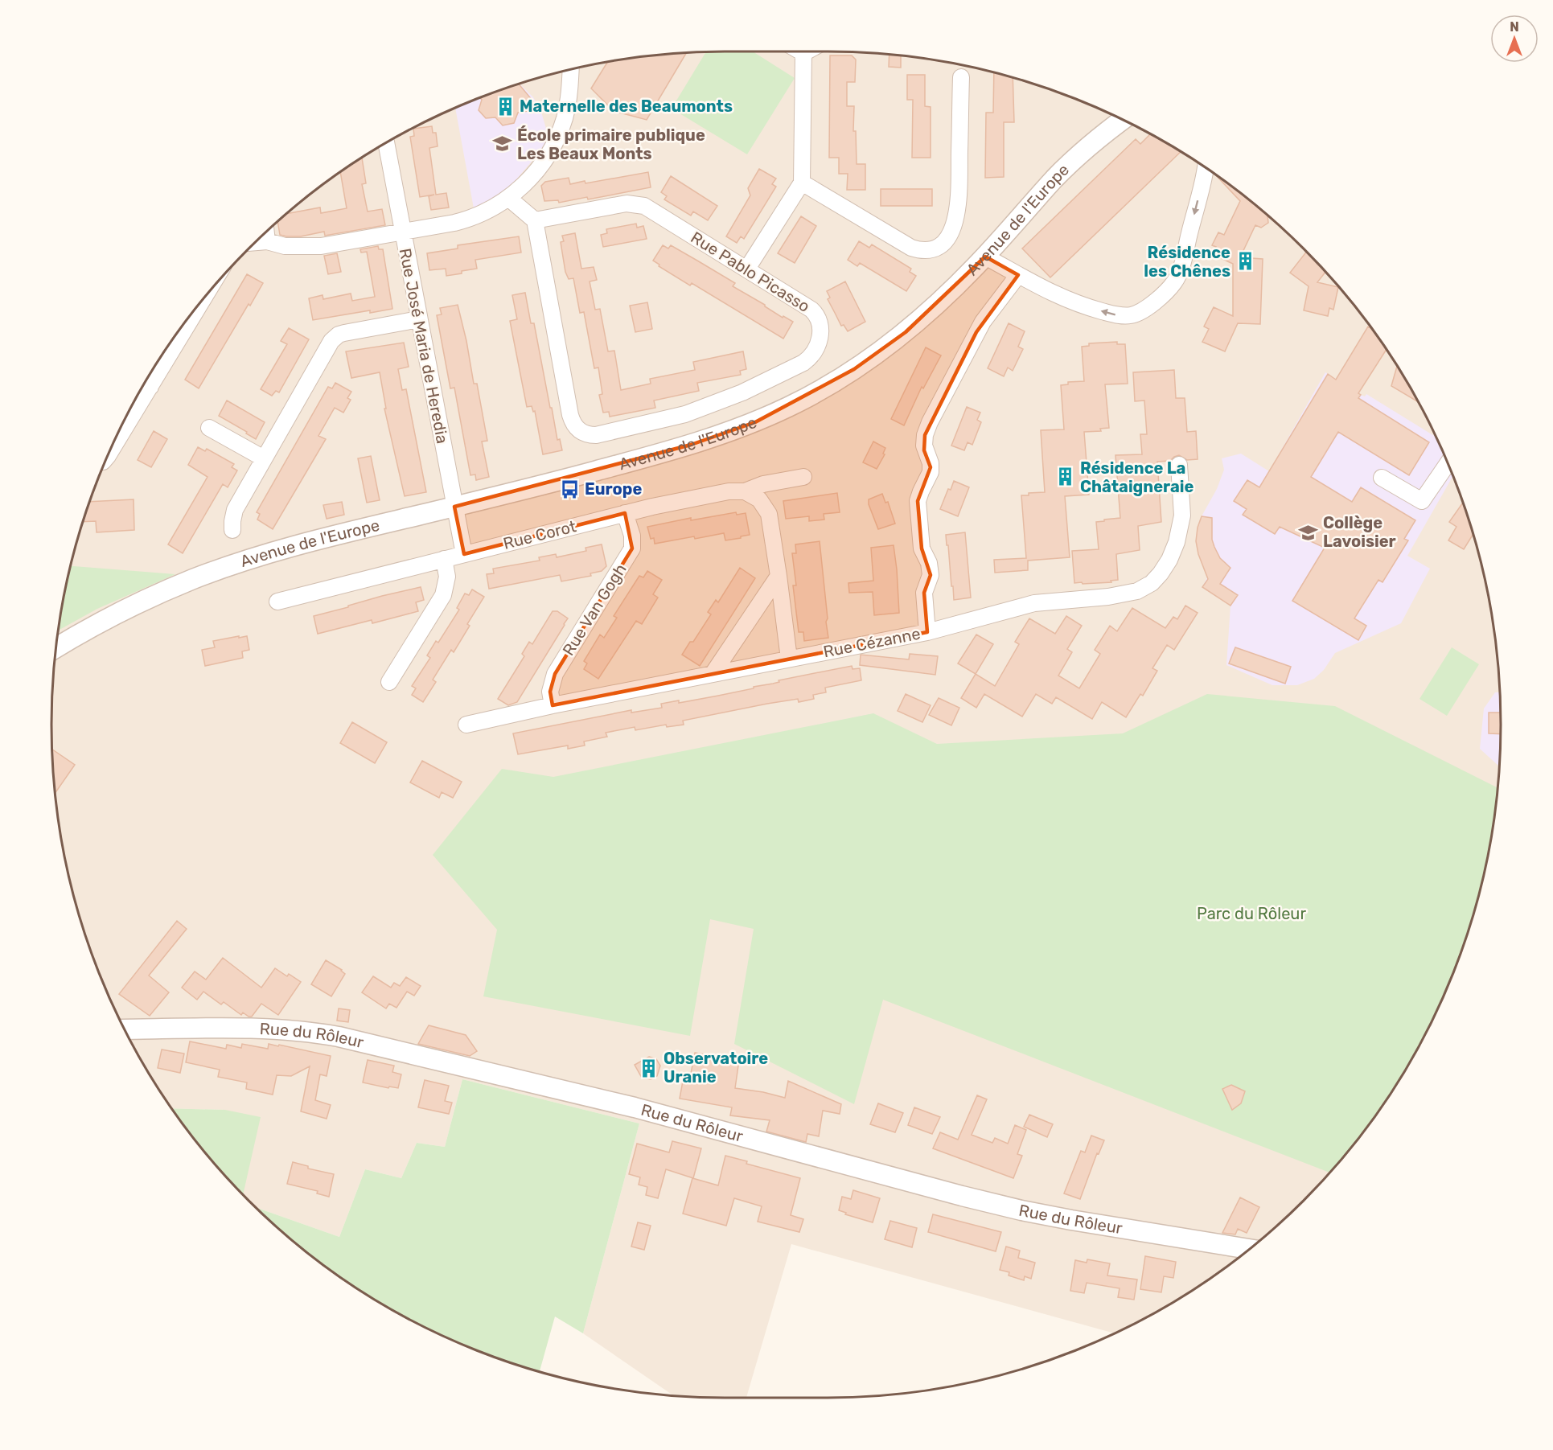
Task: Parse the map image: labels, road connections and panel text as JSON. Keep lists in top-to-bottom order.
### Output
{
  "streets": {
    "street": [
      "Avenue de l'Europe",
      "Rue Pablo Picasso",
      "Rue José Maria de Heredia",
      "Rue Corot",
      "Rue Van Gogh",
      "Rue Cézanne",
      "Rue du Rôleur"
    ]
  },
  "crossings": [
    ["Avenue de l'Europe", "Rue José Maria de Heredia"],
    ["Rue José Maria de Heredia", "Rue Corot"],
    ["Rue Corot", "Rue Van Gogh"],
    ["Rue Van Gogh", "Rue Cézanne"]
  ],
  "parks": ["Parc du Rôleur"],
  "places": {
    "building": [
      "Maternelle des Beaumonts",
      "Résidence les Chênes",
      "Résidence La Châtaigneraie",
      "Observatoire Uranie"
    ],
    "school or university": ["École primaire publique Les Beaux Monts", "Collège Lavoisier"],
    "bus stop": ["Europe"]
  },
  "north": "top"
}
